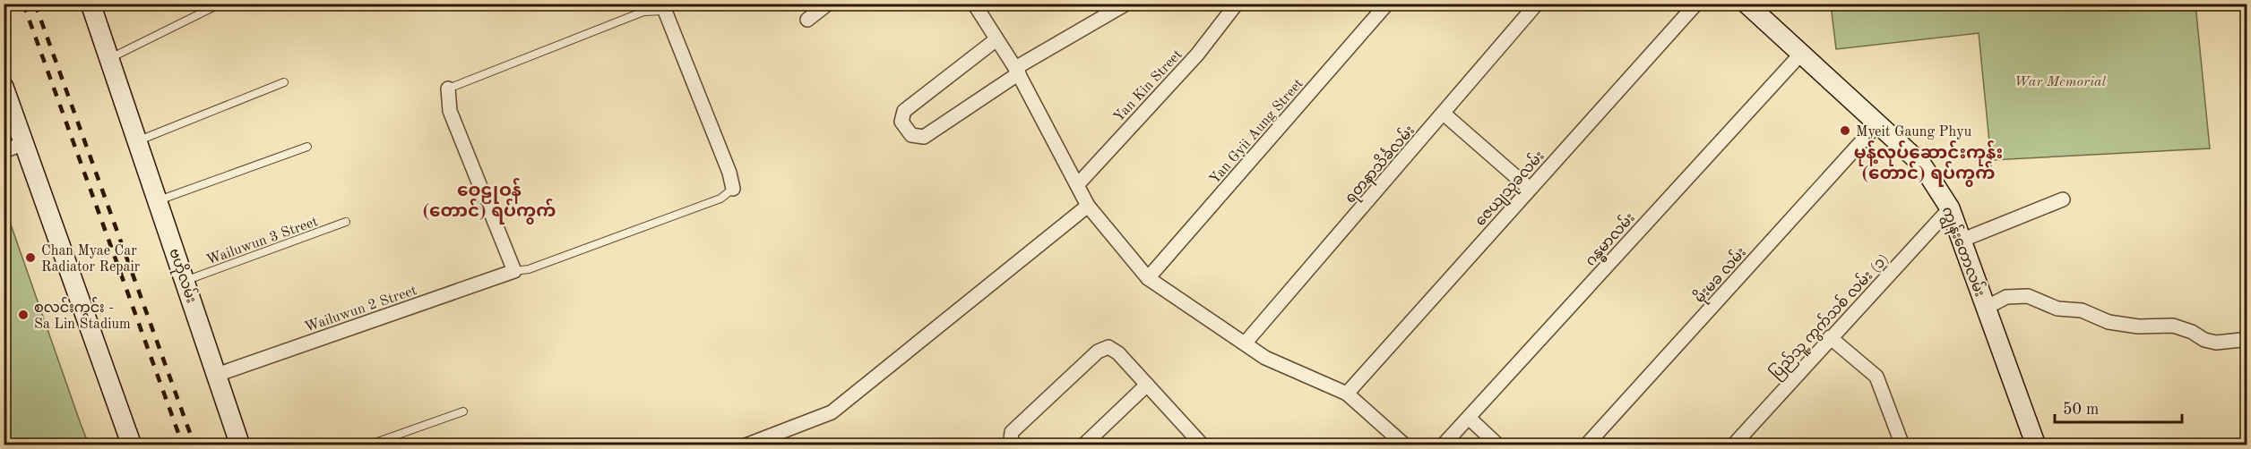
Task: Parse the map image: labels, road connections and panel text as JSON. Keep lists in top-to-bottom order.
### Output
{
  "streets": {
    "main road": ["ကျွန်းတောလမ်း", "ဗဟိုလမ်း"],
    "street": [
      "Yan Kin Street",
      "Yan Gyii Aung Street",
      "ရတနာသိင်္ခလမ်း",
      "ဇေယျသုခလမ်း",
      "ဂန္ဓမာလမ်း",
      "မိုးမခ လမ်း",
      "Wailuwun 2 Street",
      "ပြည်သူ့ ကွက်သစ် လမ်း (၁)"
    ],
    "lane": ["Wailuwun 3 Street"]
  },
  "crossings": [
    ["ဂန္ဓမာလမ်း", "ကျွန်းတောလမ်း"],
    ["Wailuwun 3 Street", "ဗဟိုလမ်း"],
    ["ကျွန်းတောလမ်း", "မိုးမခ လမ်း"],
    ["ကျွန်းတောလမ်း", "ပြည်သူ့ ကွက်သစ် လမ်း (၁)"],
    ["ဗဟိုလမ်း", "Wailuwun 2 Street"]
  ],
  "districts": ["မုန့်လုပ်ဆောင်းကုန်း (တောင်) ရပ်ကွက်", "ဝေဠုဝန် (တောင်) ရပ်ကွက်"],
  "parks": ["War Memorial"],
  "places": ["Myeit Gaung Phyu", "Chan Myae Car Radiator Repair", "စလင်းကွင်း - Sa Lin Stadium"],
  "scale_bar": "50 m"
}
